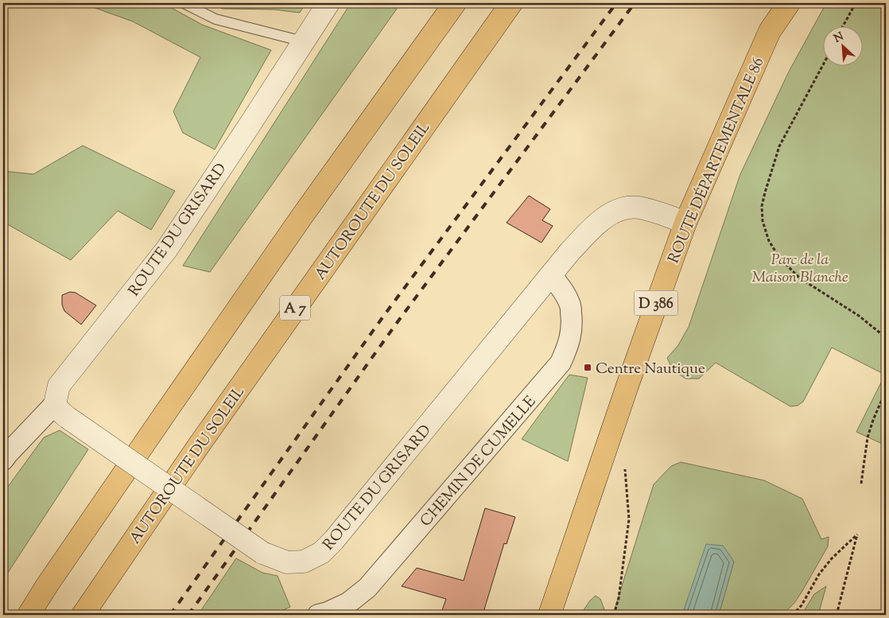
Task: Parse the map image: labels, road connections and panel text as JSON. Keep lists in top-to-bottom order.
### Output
{
  "streets": {
    "main road": [
      "ROUTE DÉPARTEMENTALE 86",
      "AUTOROUTE DU SOLEIL",
      "D 386",
      "A 7"
    ],
    "street": ["ROUTE DU GRISARD", "CHEMIN DE CUMELLE"]
  },
  "crossings": [
    ["ROUTE DÉPARTEMENTALE 86", "ROUTE DU GRISARD"],
    ["ROUTE DU GRISARD", "CHEMIN DE CUMELLE"]
  ],
  "parks": ["Parc de la Maison Blanche"],
  "places": {
    "transit": ["Centre Nautique"]
  },
  "north": "top left"
}
